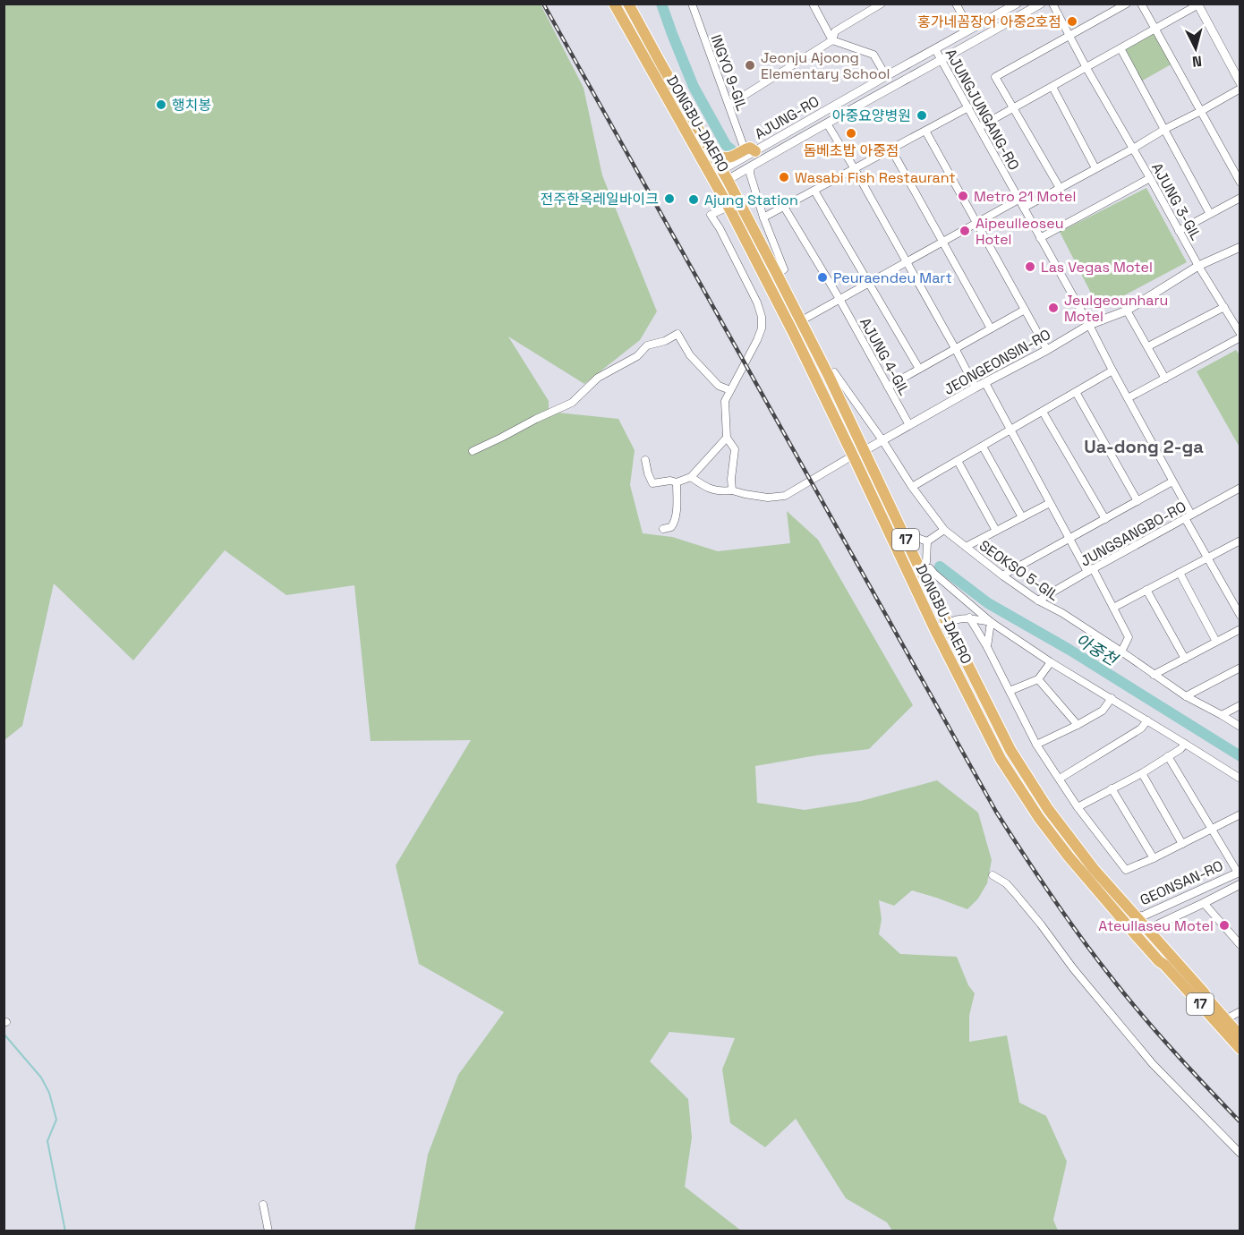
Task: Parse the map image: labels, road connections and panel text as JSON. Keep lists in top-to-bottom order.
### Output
{
  "streets": {
    "main road": ["DONGBU-DAERO", "17"],
    "street": [
      "INGYO 9-GIL",
      "AJUNGJUNGANG-RO",
      "AJUNG-RO",
      "AJUNG 3-GIL",
      "AJUNG 4-GIL",
      "JEONGEONSIN-RO",
      "JUNGSANGBO-RO",
      "SEOKSO 5-GIL",
      "GEONSAN-RO"
    ]
  },
  "crossings": [
    ["INGYO 9-GIL", "AJUNG-RO"],
    ["AJUNGJUNGANG-RO", "AJUNG-RO"],
    ["AJUNGJUNGANG-RO", "JEONGEONSIN-RO"],
    ["AJUNGJUNGANG-RO", "JUNGSANGBO-RO"],
    ["AJUNG-RO", "DONGBU-DAERO"],
    ["DONGBU-DAERO", "JEONGEONSIN-RO"],
    ["DONGBU-DAERO", "SEOKSO 5-GIL"],
    ["DONGBU-DAERO", "GEONSAN-RO"],
    ["AJUNG 3-GIL", "JEONGEONSIN-RO"],
    ["AJUNG 4-GIL", "JEONGEONSIN-RO"],
    ["JEONGEONSIN-RO", "SEOKSO 5-GIL"],
    ["JUNGSANGBO-RO", "SEOKSO 5-GIL"]
  ],
  "districts": ["Ua-dong 2-ga"],
  "water": ["아중천"],
  "places": [
    "홍가네꼼장어 아중2호점",
    "Jeonju Ajoong Elementary School",
    "행치봉",
    "아중요양병원",
    "돔베초밥 아중점",
    "Wasabi Fish Restaurant",
    "Metro 21 Motel",
    "전주한옥레일바이크",
    "Ajung Station",
    "Aipeulleoseu Hotel",
    "Las Vegas Motel",
    "Peuraendeu Mart",
    "Jeulgeounharu Motel",
    "Ateullaseu Motel"
  ],
  "north": "bottom"
}
